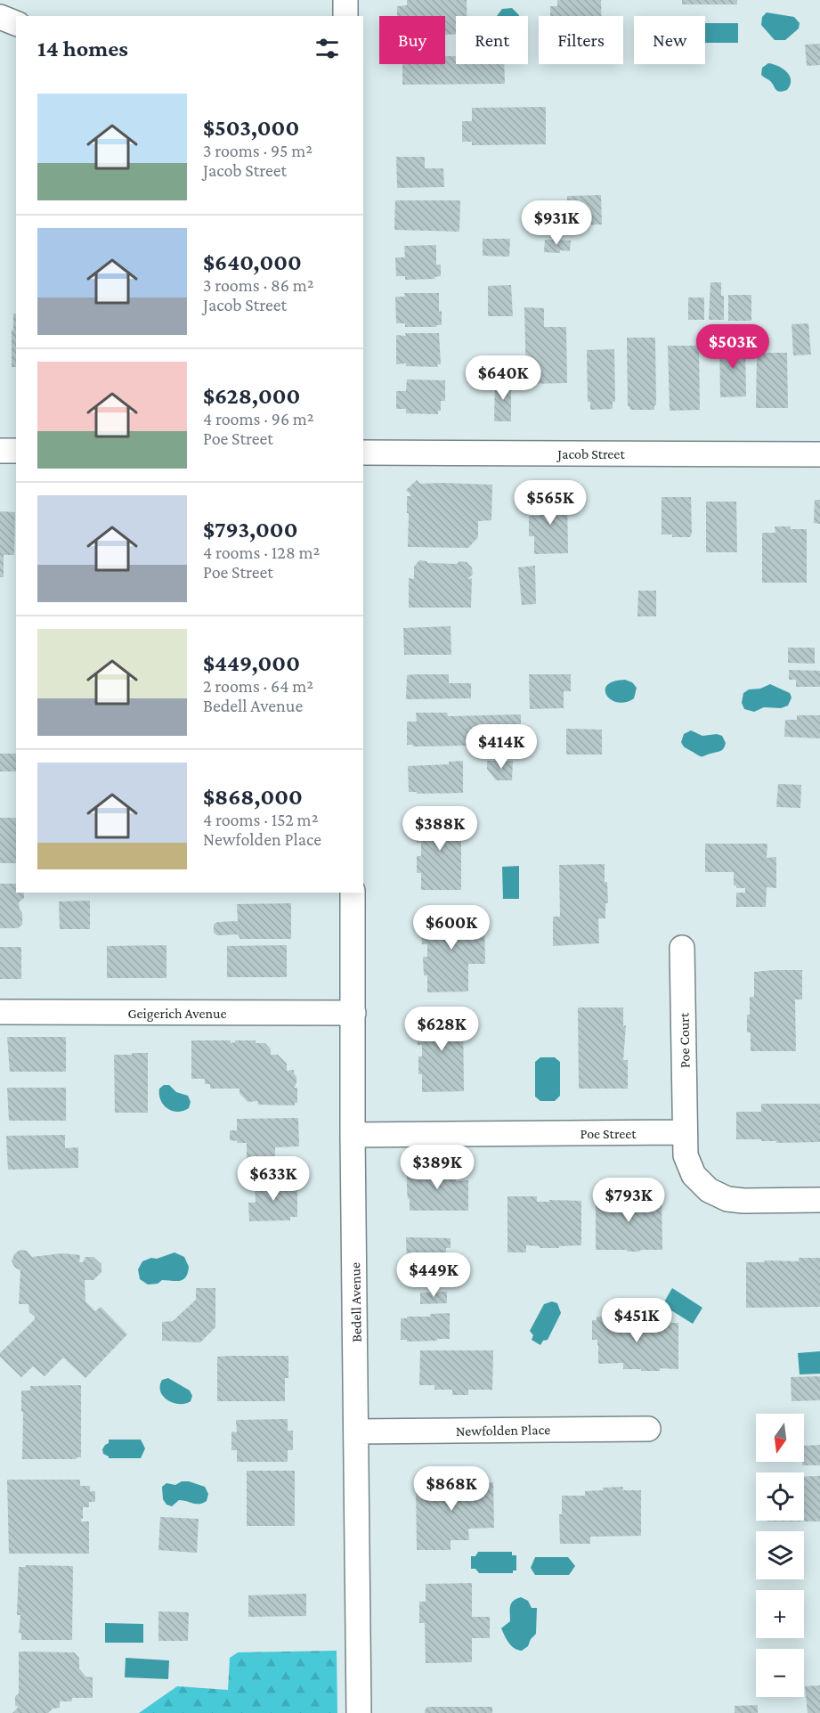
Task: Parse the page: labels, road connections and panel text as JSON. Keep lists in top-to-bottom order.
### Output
{
  "streets": {
    "street": [
      "Jacob Street",
      "Geigerich Avenue",
      "Poe Court",
      "Poe Street",
      "Bedell Avenue",
      "Newfolden Place"
    ]
  },
  "crossings": [
    ["Geigerich Avenue", "Bedell Avenue"],
    ["Poe Court", "Poe Street"],
    ["Poe Street", "Bedell Avenue"],
    ["Bedell Avenue", "Newfolden Place"]
  ],
  "north": "bottom",
  "page": {
    "chip": [
      "Buy",
      "Rent",
      "Filters",
      "New"
    ],
    "heading": "14 homes",
    "list": [
      {
        "name": "$503,000",
        "note": "3 rooms · 95 m² · Jacob Street"
      },
      {
        "name": "$640,000",
        "note": "3 rooms · 86 m² · Jacob Street"
      },
      {
        "name": "$628,000",
        "note": "4 rooms · 96 m² · Poe Street"
      },
      {
        "name": "$793,000",
        "note": "4 rooms · 128 m² · Poe Street"
      },
      {
        "name": "$449,000",
        "note": "2 rooms · 64 m² · Bedell Avenue"
      },
      {
        "name": "$868,000",
        "note": "4 rooms · 152 m² · Newfolden Place"
      }
    ],
    "price": [
      "$931K",
      "$503K",
      "$640K",
      "$565K",
      "$414K",
      "$388K",
      "$600K",
      "$628K",
      "$389K",
      "$633K",
      "$793K",
      "$449K",
      "$451K",
      "$868K"
    ],
    "map_buttons": ["+", "−"]
  }
}
